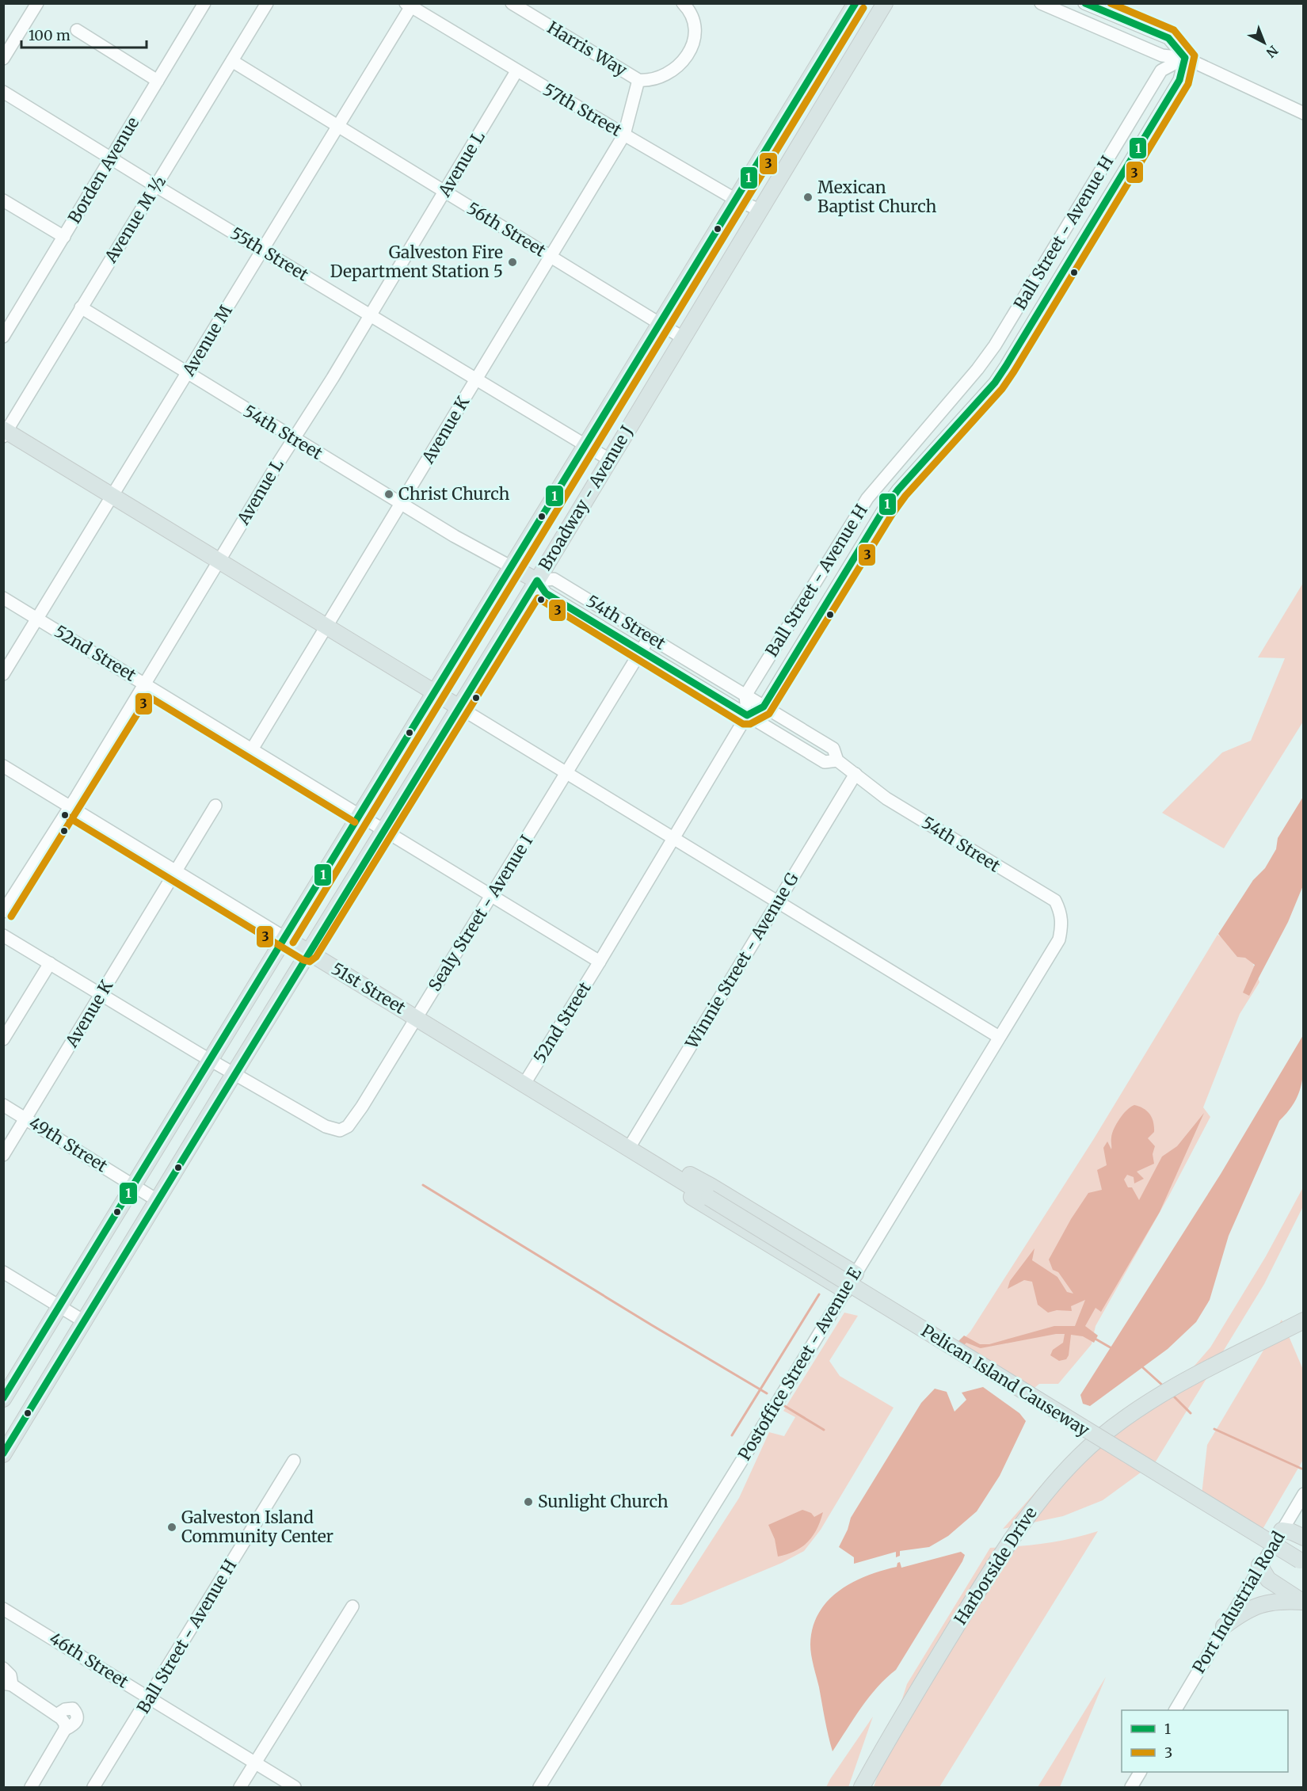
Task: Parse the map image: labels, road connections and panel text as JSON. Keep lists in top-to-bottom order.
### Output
{
  "streets": {
    "main road": [
      "Broadway - Avenue J",
      "51st Street",
      "Pelican Island Causeway",
      "Harborside Drive"
    ],
    "street": [
      "Harris Way",
      "57th Street",
      "Avenue L",
      "Borden Avenue",
      "Avenue M ½",
      "56th Street",
      "Ball Street - Avenue H",
      "55th Street",
      "Avenue M",
      "Avenue K",
      "54th Street",
      "52nd Street",
      "Sealy Street - Avenue I",
      "Winnie Street - Avenue G",
      "49th Street",
      "Postoffice Street - Avenue E",
      "Port Industrial Road",
      "46th Street"
    ]
  },
  "crossings": [
    ["Harris Way", "Avenue K"],
    ["57th Street", "Avenue L"],
    ["57th Street", "Avenue M"],
    ["57th Street", "Avenue K"],
    ["57th Street", "Broadway - Avenue J"],
    ["Avenue L", "56th Street"],
    ["Avenue L", "55th Street"],
    ["Avenue L", "54th Street"],
    ["Avenue L", "52nd Street"],
    ["Avenue L", "51st Street"],
    ["Borden Avenue", "55th Street"],
    ["Avenue M ½", "56th Street"],
    ["Avenue M ½", "55th Street"],
    ["Avenue M ½", "54th Street"],
    ["56th Street", "Avenue M"],
    ["56th Street", "Avenue K"],
    ["56th Street", "Broadway - Avenue J"],
    ["Ball Street - Avenue H", "54th Street"],
    ["Ball Street - Avenue H", "46th Street"],
    ["55th Street", "Avenue M"],
    ["55th Street", "Avenue K"],
    ["55th Street", "Broadway - Avenue J"],
    ["Avenue M", "54th Street"],
    ["Avenue M", "52nd Street"],
    ["Avenue K", "54th Street"],
    ["Avenue K", "52nd Street"],
    ["Avenue K", "51st Street"],
    ["Avenue K", "49th Street"],
    ["54th Street", "Broadway - Avenue J"],
    ["54th Street", "Sealy Street - Avenue I"],
    ["54th Street", "Winnie Street - Avenue G"],
    ["54th Street", "Postoffice Street - Avenue E"],
    ["Broadway - Avenue J", "52nd Street"],
    ["Broadway - Avenue J", "Sealy Street - Avenue I"],
    ["Broadway - Avenue J", "51st Street"],
    ["Broadway - Avenue J", "49th Street"],
    ["52nd Street", "Sealy Street - Avenue I"],
    ["52nd Street", "51st Street"],
    ["Sealy Street - Avenue I", "51st Street"],
    ["Winnie Street - Avenue G", "51st Street"],
    ["51st Street", "Pelican Island Causeway"],
    ["Pelican Island Causeway", "Harborside Drive"]
  ],
  "places": [
    "Mexican Baptist Church",
    "Galveston Fire Department Station 5",
    "Christ Church",
    "Sunlight Church",
    "Galveston Island Community Center"
  ],
  "lines": ["transit line 1", "transit line 3"],
  "legend": ["1", "3"],
  "scale_bar": "100 m",
  "north": "bottom right"
}
